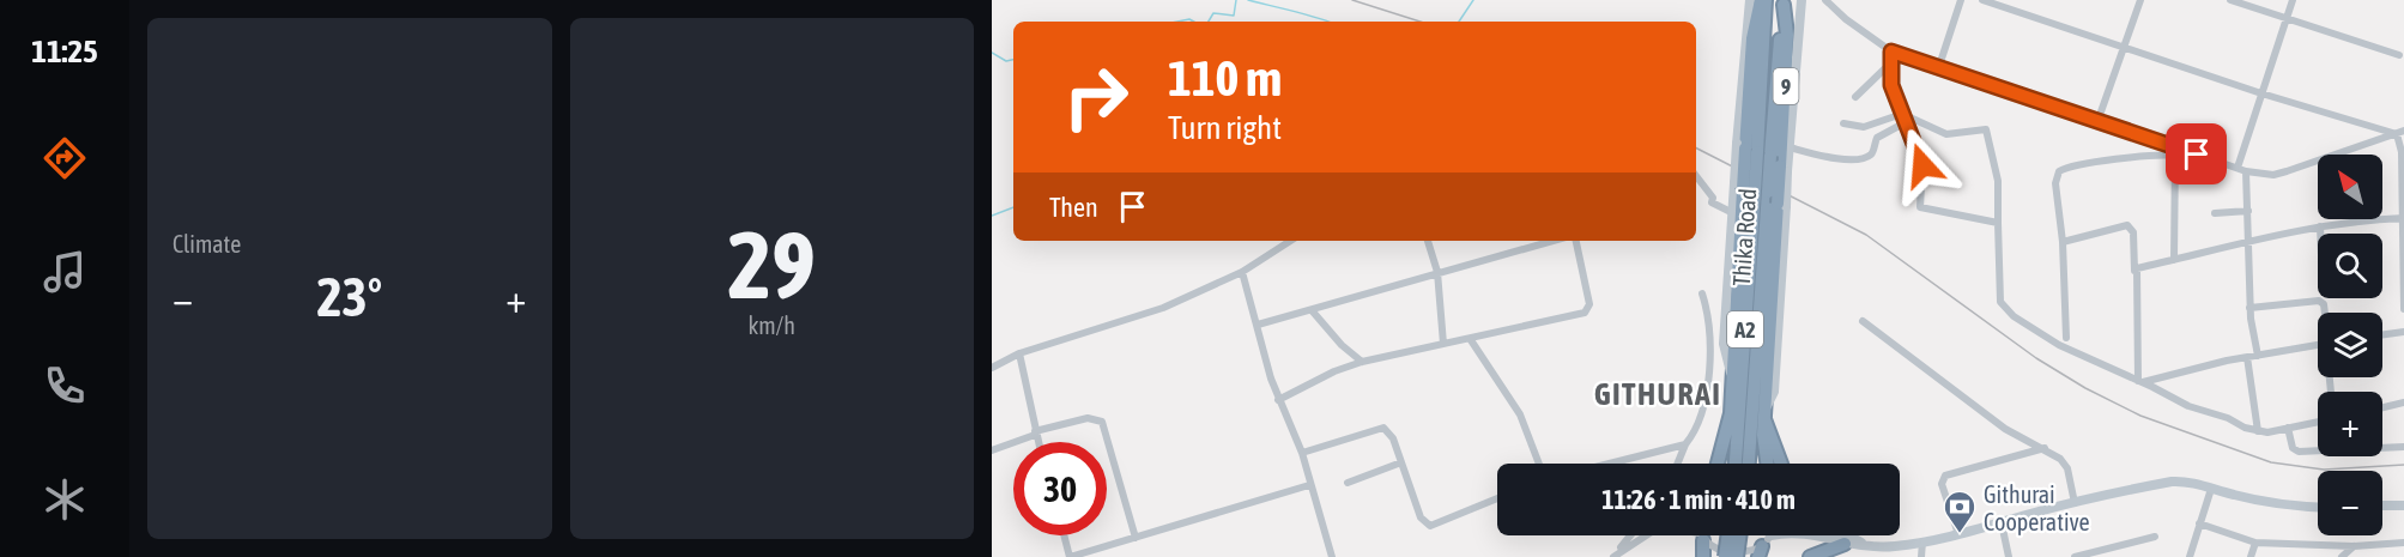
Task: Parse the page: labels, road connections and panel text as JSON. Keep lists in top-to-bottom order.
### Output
{
  "streets": {
    "highway": ["9", "Thika Road", "A2"]
  },
  "crossings": [
    ["9", "Thika Road"]
  ],
  "districts": ["GITHURAI"],
  "places": {
    "bank": ["Githurai Cooperative"]
  },
  "north": "top left",
  "page": {
    "tabs": "11:25",
    "tile": [
      "Climate",
      ["29", "km/h"]
    ],
    "turn": ["110 m", "Turn right"],
    "map_buttons": ["+", "−"],
    "then": "Then",
    "heat": ["−", "23°", "+"],
    "limit": "30",
    "trip": "11:26 · 1 min · 410 m"
  }
}
